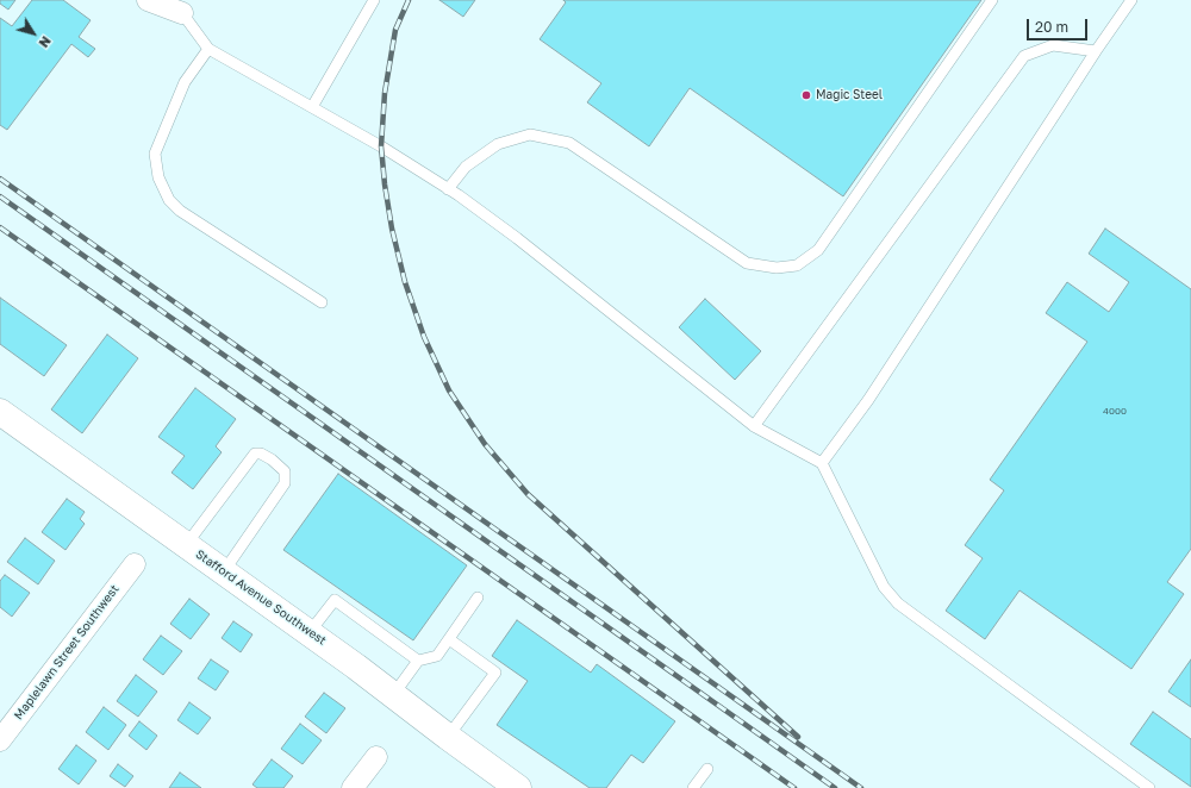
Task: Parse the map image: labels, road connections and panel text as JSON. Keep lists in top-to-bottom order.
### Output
{
  "streets": {
    "street": ["Stafford Avenue Southwest", "Maplelawn Street Southwest"]
  },
  "places": ["Magic Steel"],
  "house_numbers": ["4000"],
  "scale_bar": "20 m",
  "north": "bottom right"
}
